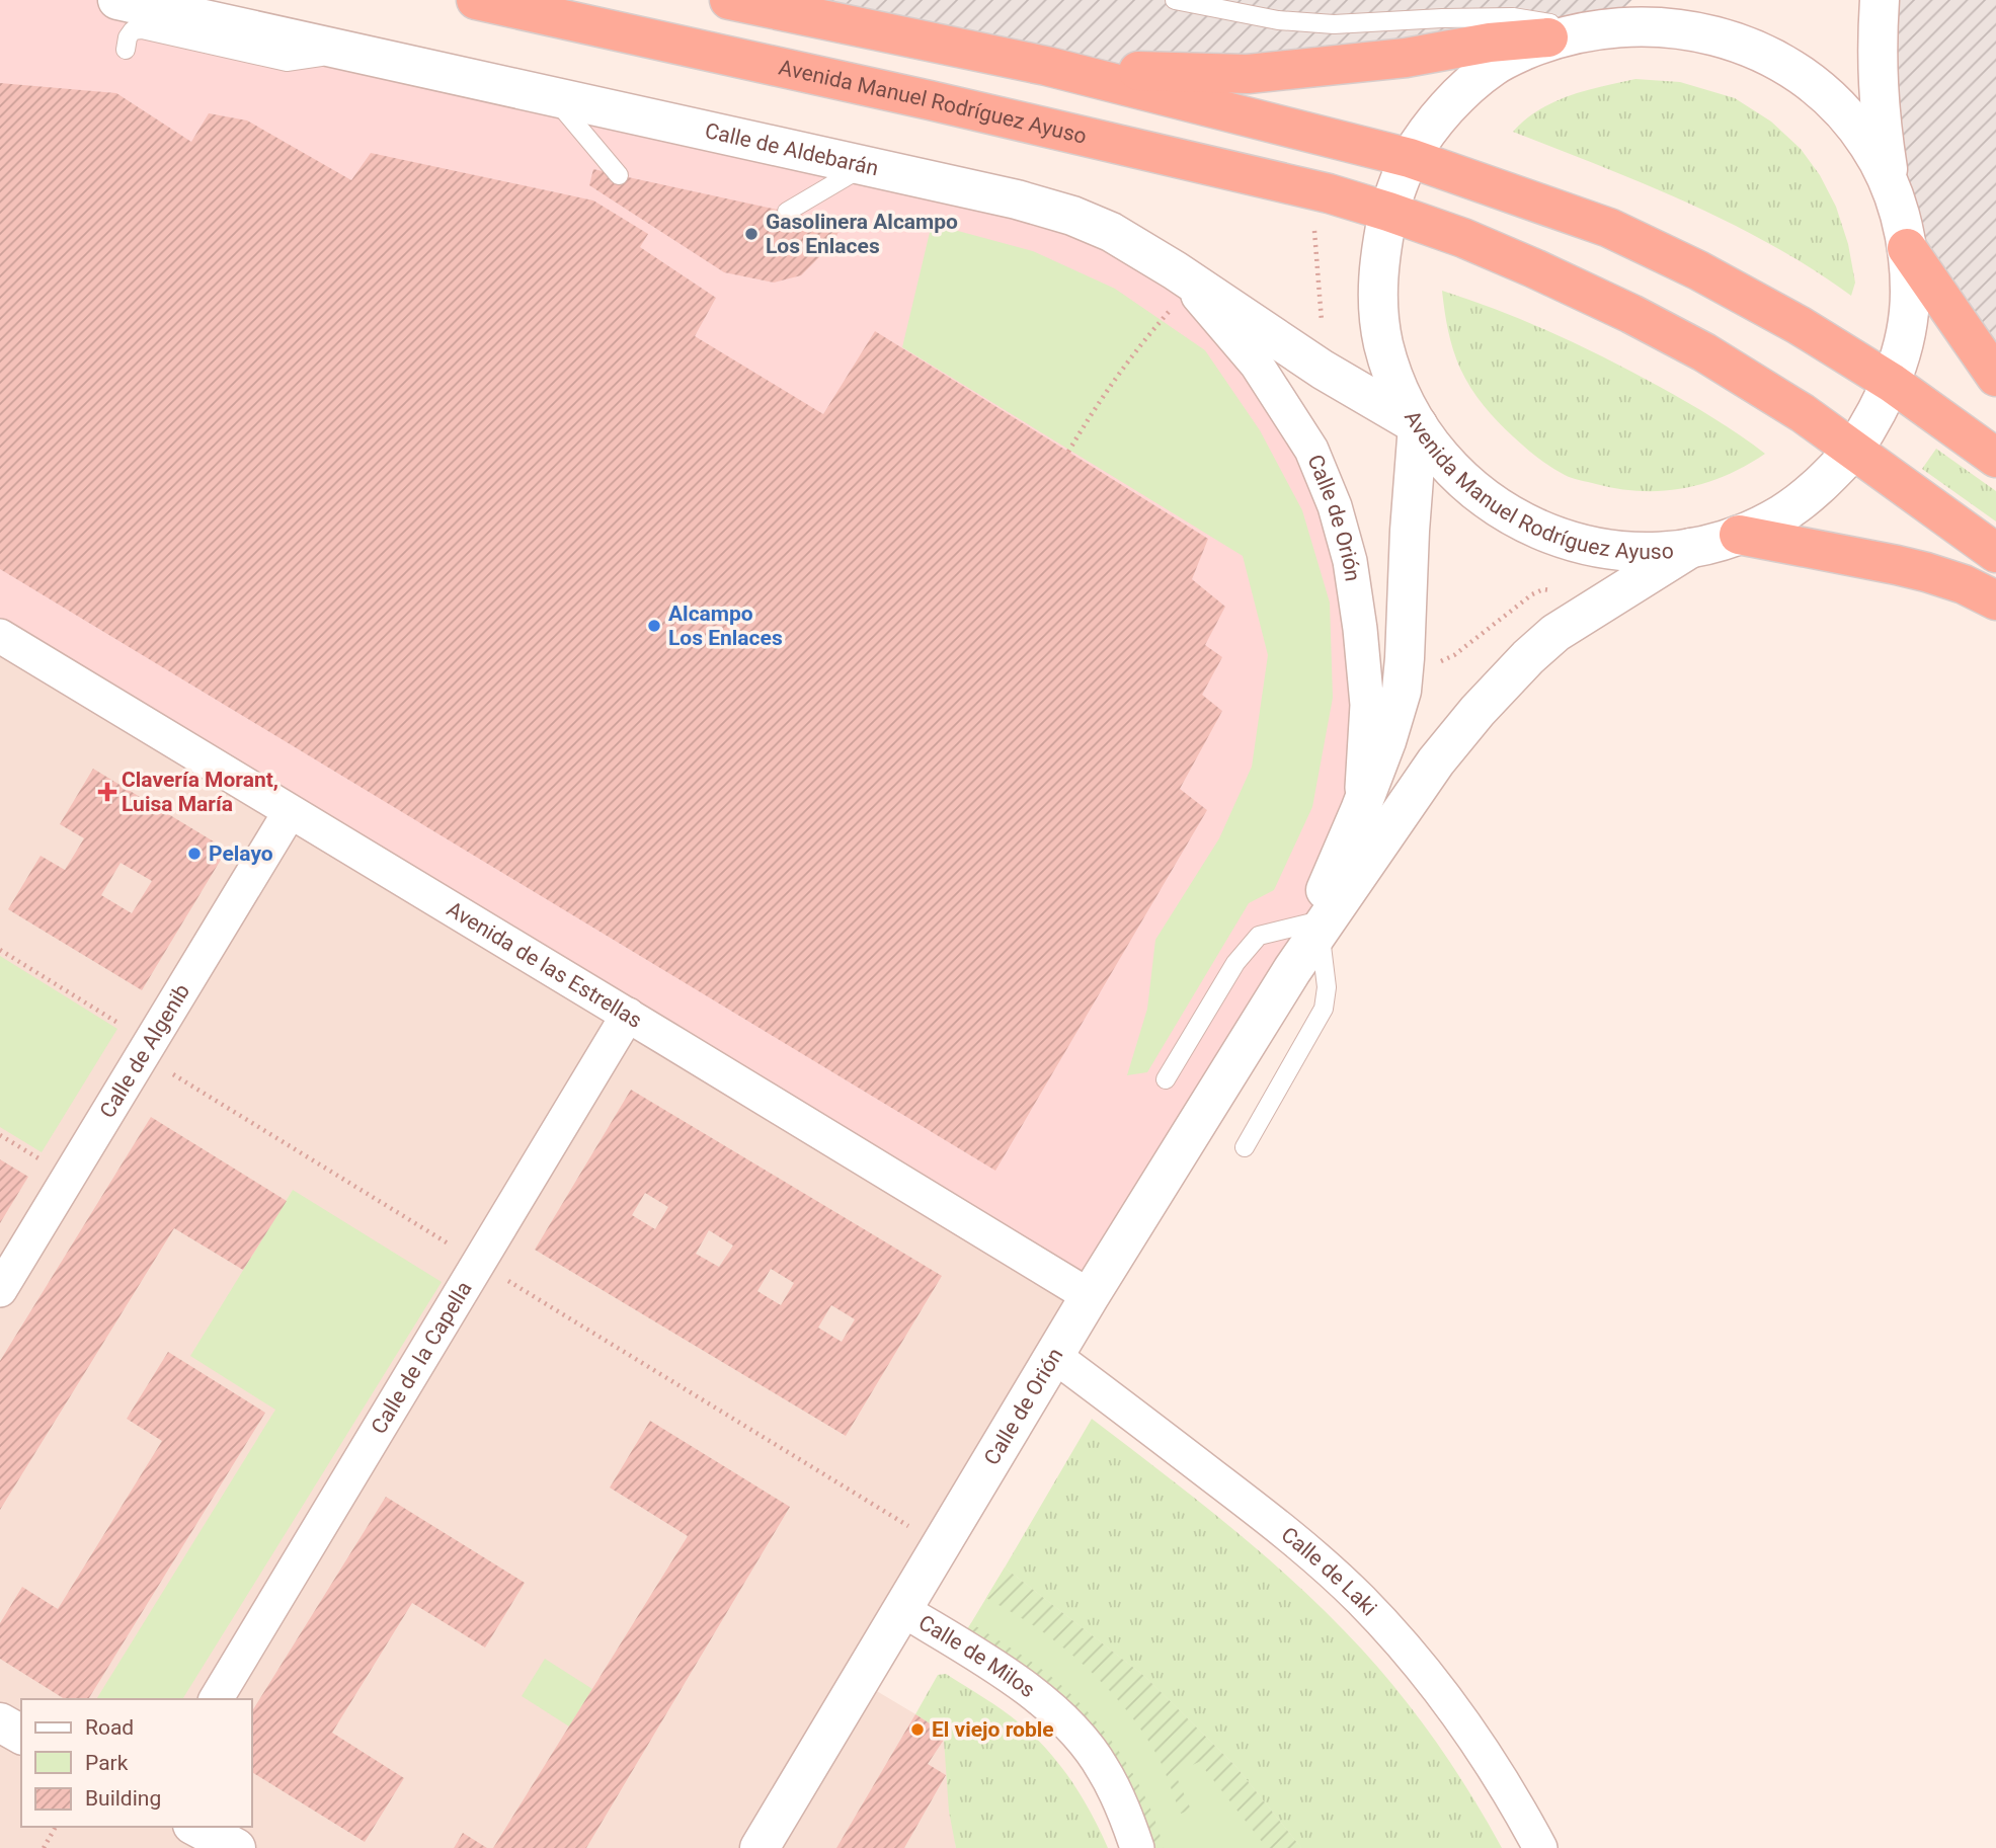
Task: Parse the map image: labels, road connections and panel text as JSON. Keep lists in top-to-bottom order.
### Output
{
  "streets": {
    "highway": ["Avenida Manuel Rodríguez Ayuso"],
    "street": [
      "Calle de Aldebarán",
      "Calle de Orión",
      "Avenida de las Estrellas",
      "Calle de Algenib",
      "Calle de la Capella",
      "Calle de Laki",
      "Calle de Milos"
    ]
  },
  "crossings": [
    ["Avenida Manuel Rodríguez Ayuso", "Calle de Aldebarán"],
    ["Avenida Manuel Rodríguez Ayuso", "Calle de Orión"],
    ["Calle de Aldebarán", "Calle de Orión"],
    ["Calle de Orión", "Avenida de las Estrellas"],
    ["Calle de Orión", "Calle de Laki"],
    ["Calle de Orión", "Calle de Milos"],
    ["Avenida de las Estrellas", "Calle de Algenib"],
    ["Avenida de las Estrellas", "Calle de la Capella"]
  ],
  "places": {
    "other": [
      "Gasolinera Alcampo Los Enlaces",
      "Alcampo Los Enlaces",
      "Pelayo",
      "El viejo roble"
    ],
    "health": ["Clavería Morant, Luisa María"]
  },
  "legend": ["Road", "Park", "Building"]
}
